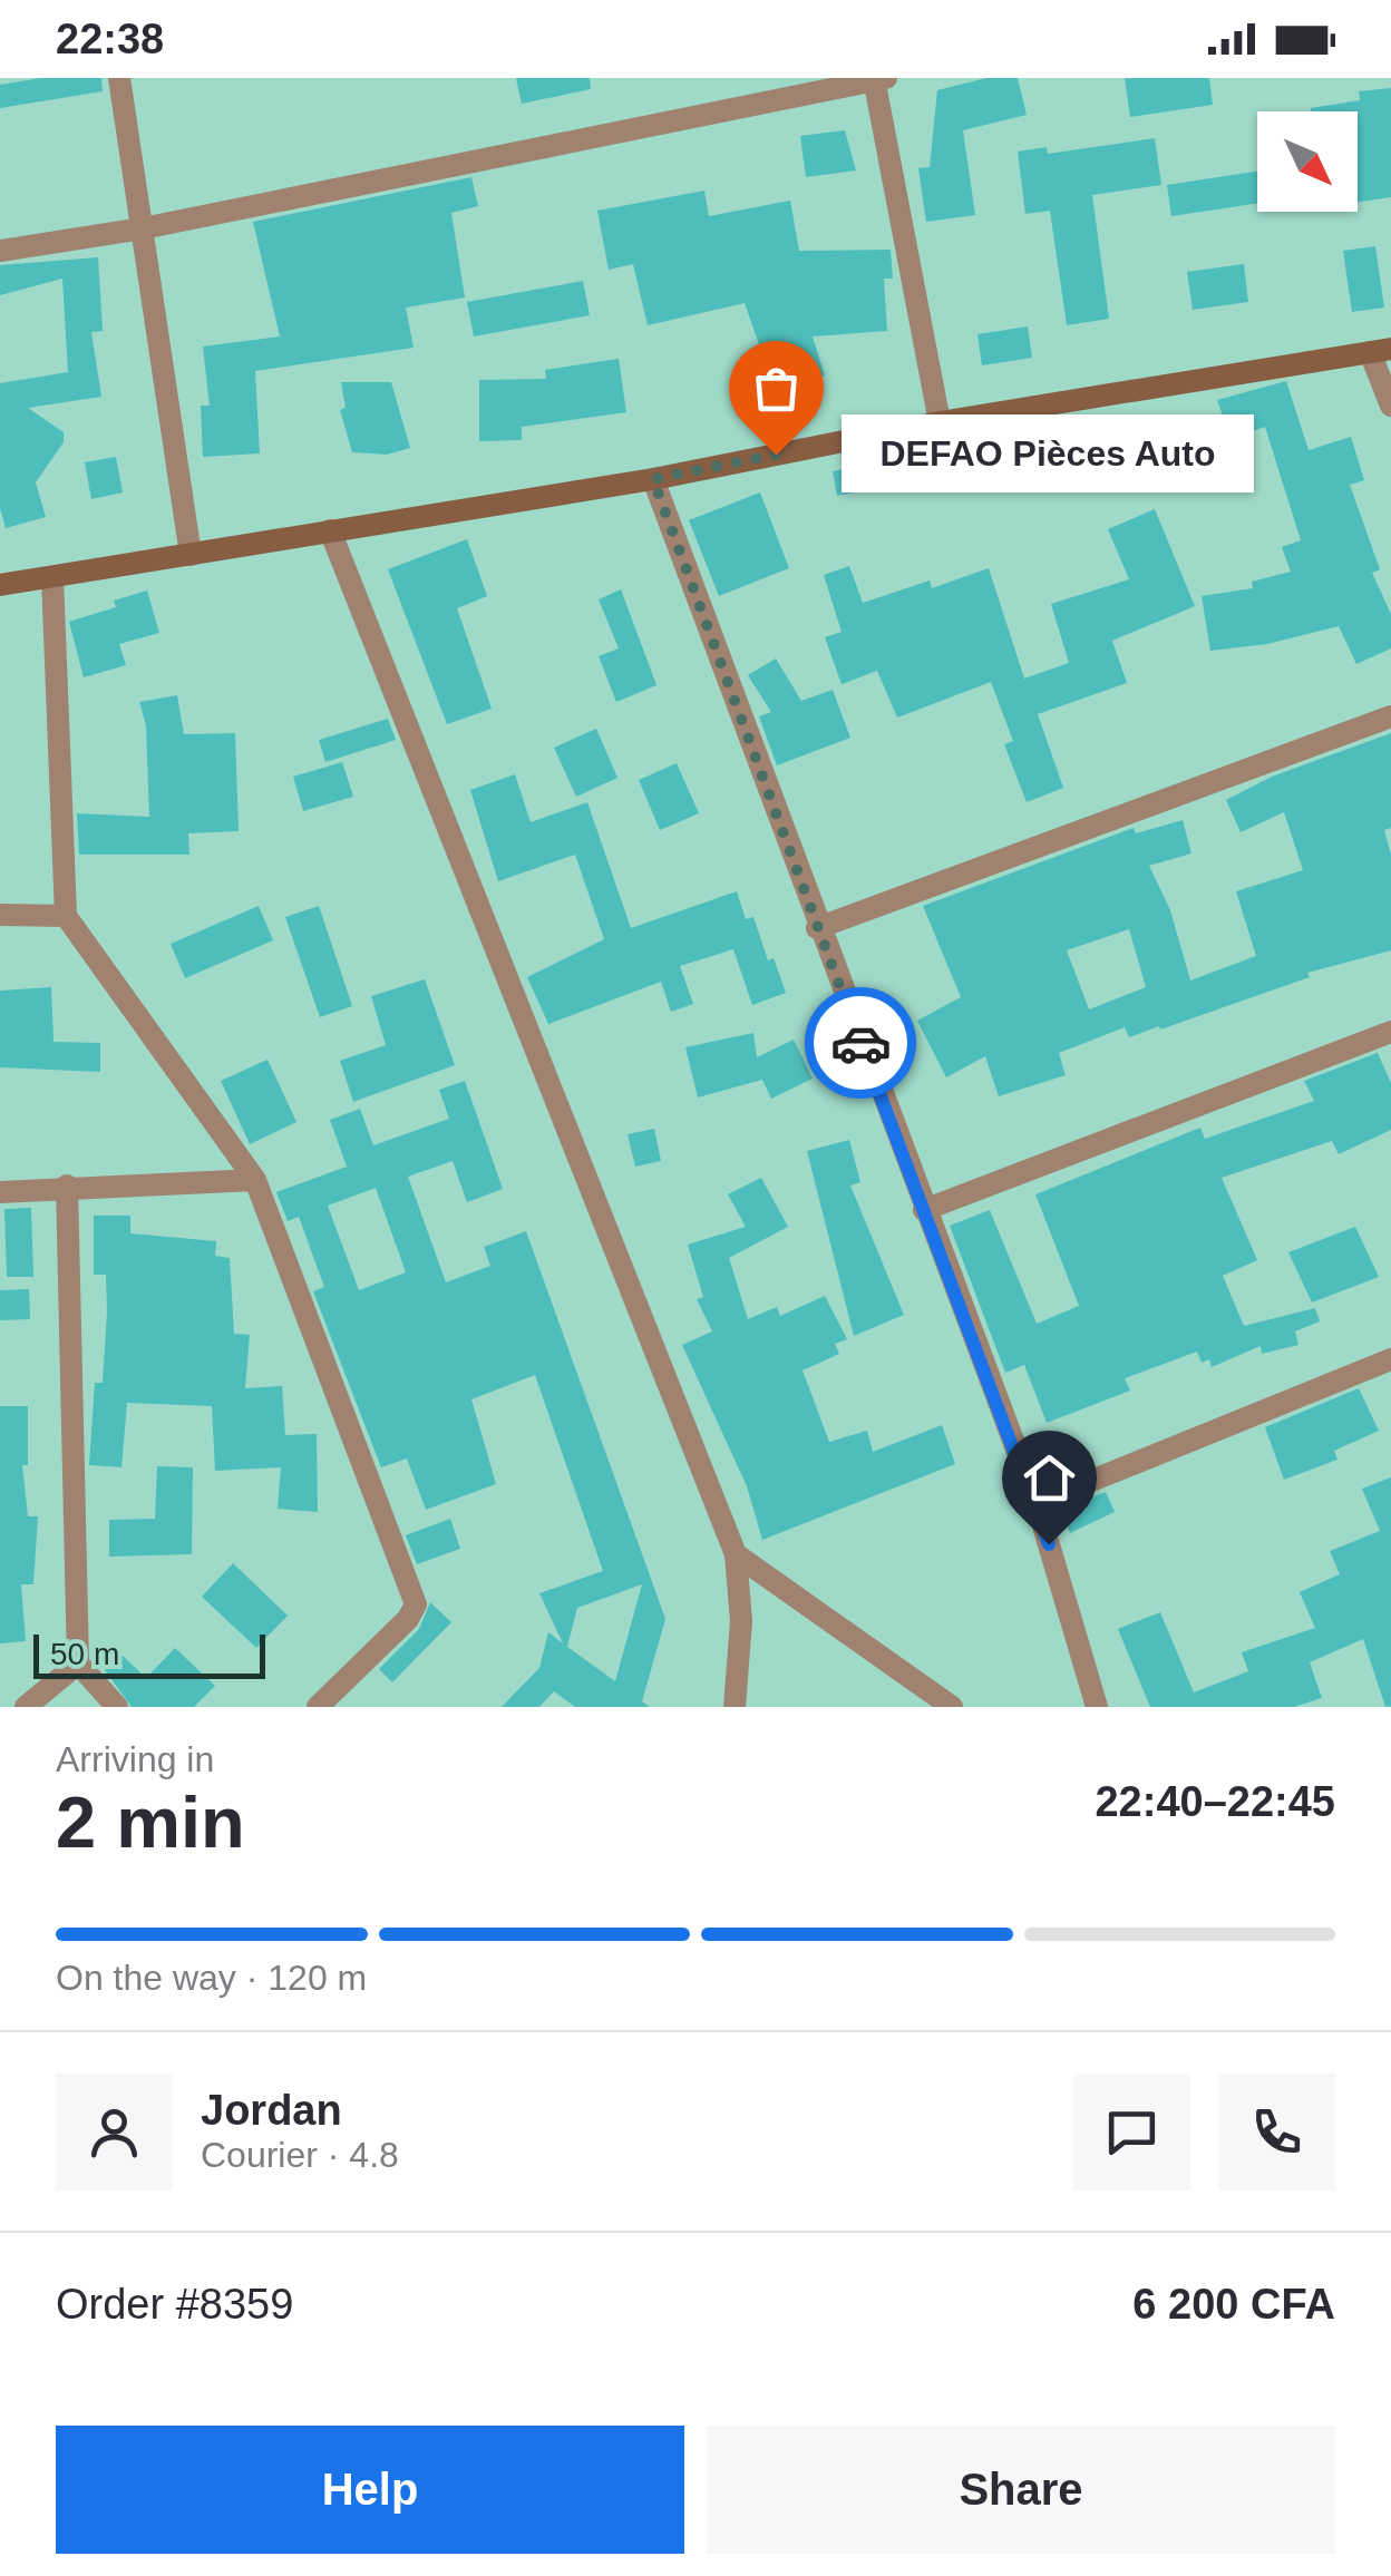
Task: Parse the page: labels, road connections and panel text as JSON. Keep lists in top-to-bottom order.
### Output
{
  "places": ["DEFAO Pièces Auto"],
  "scale_bar": "50 m",
  "north": "bottom right",
  "page": {
    "status": "22:38",
    "bubble": "DEFAO Pièces Auto",
    "scale": "50 m",
    "heading": ["2 min", "Arriving in", "22:40–22:45"],
    "panel": [
      "Jordan",
      "Courier · 4.8",
      "Order #8359",
      "6 200 CFA"
    ],
    "bar": "On the way · 120 m",
    "buttons": ["Help", "Share"]
  }
}
